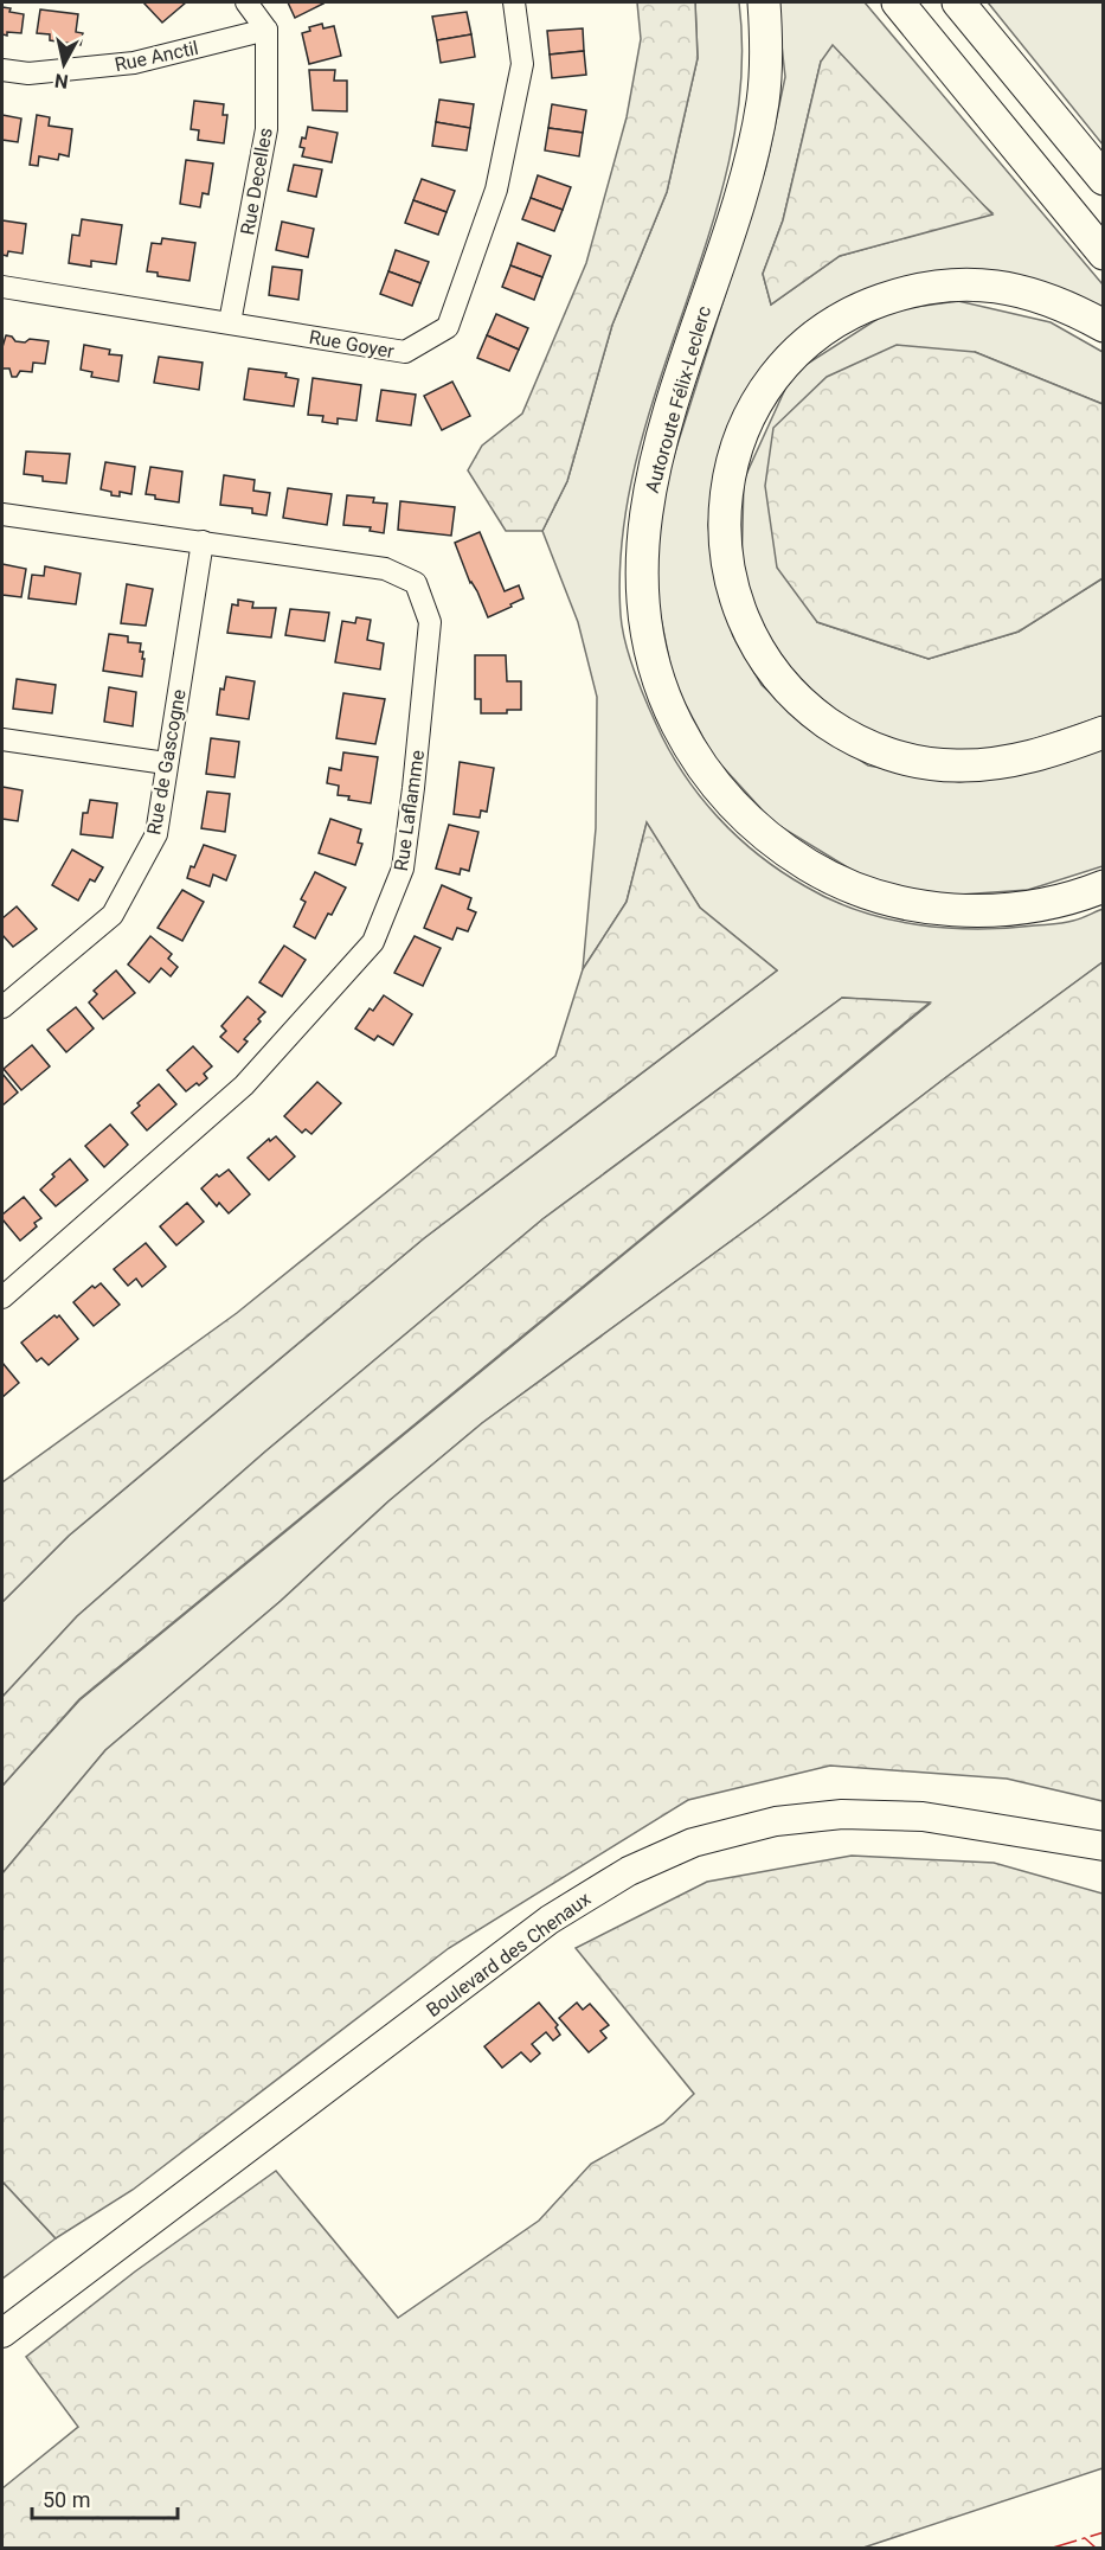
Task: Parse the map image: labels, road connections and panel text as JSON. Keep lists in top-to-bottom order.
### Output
{
  "streets": {
    "highway": ["Autoroute Félix-Leclerc"],
    "main road": ["Boulevard des Chenaux"],
    "street": [
      "Rue Anctil",
      "Rue Decelles",
      "Rue Goyer",
      "Rue de Gascogne",
      "Rue Laflamme"
    ]
  },
  "crossings": [
    ["Rue Anctil", "Rue Decelles"],
    ["Rue Decelles", "Rue Goyer"],
    ["Rue de Gascogne", "Rue Laflamme"]
  ],
  "scale_bar": "50 m",
  "north": "bottom"
}
